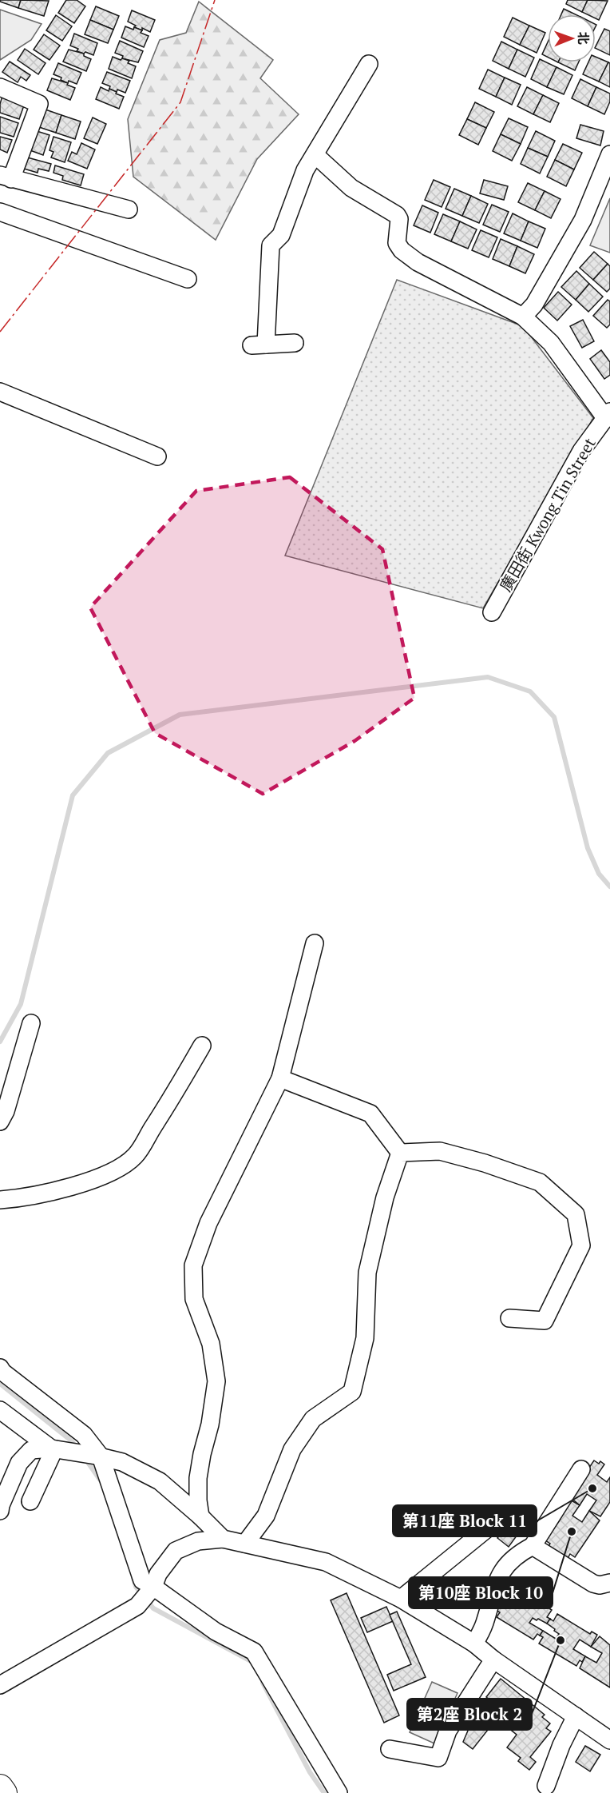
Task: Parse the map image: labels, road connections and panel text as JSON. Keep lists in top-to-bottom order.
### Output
{
  "streets": {
    "street": ["廣田街 Kwong Tin Street"]
  },
  "places": ["第11座 Block 11", "第10座 Block 10", "第2座 Block 2"],
  "north": "right"
}
